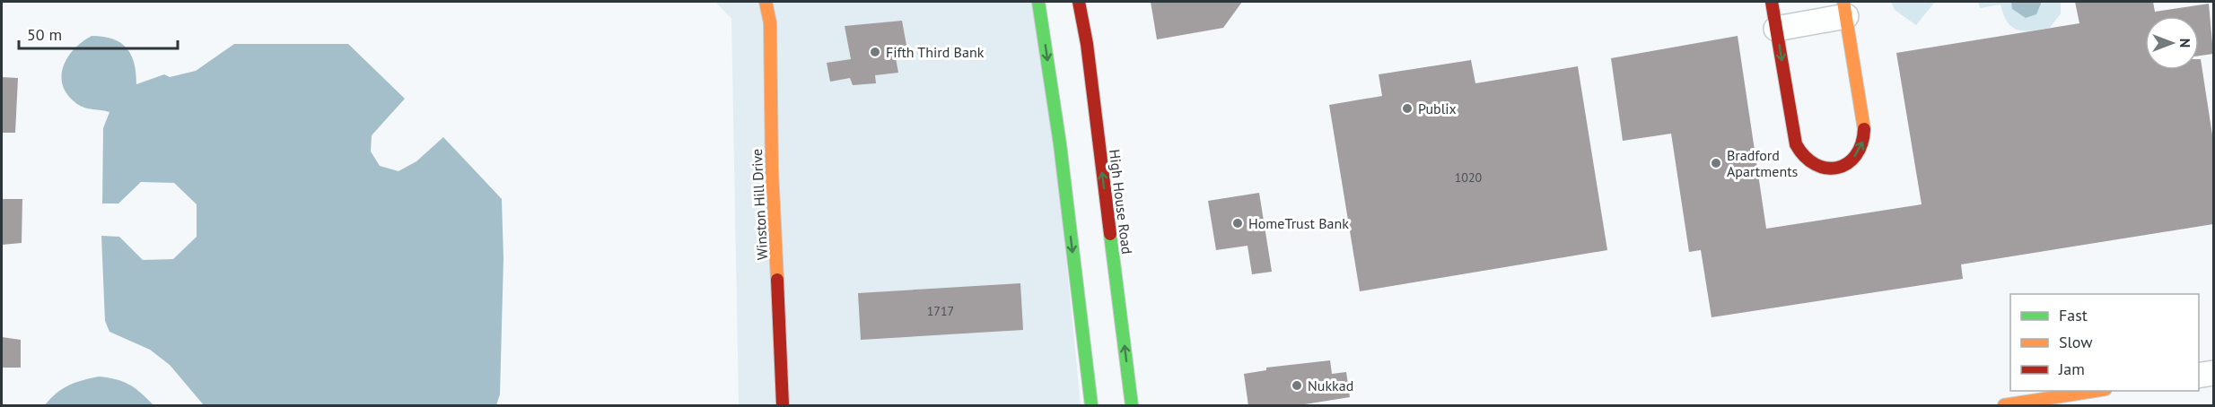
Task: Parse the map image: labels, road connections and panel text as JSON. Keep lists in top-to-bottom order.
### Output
{
  "streets": {
    "street": ["High House Road", "Winston Hill Drive"]
  },
  "places": [
    "Fifth Third Bank",
    "Publix",
    "Bradford Apartments",
    "HomeTrust Bank",
    "Nukkad"
  ],
  "house_numbers": ["1020", "1717"],
  "legend": ["Fast", "Slow", "Jam"],
  "scale_bar": "50 m",
  "north": "right"
}
